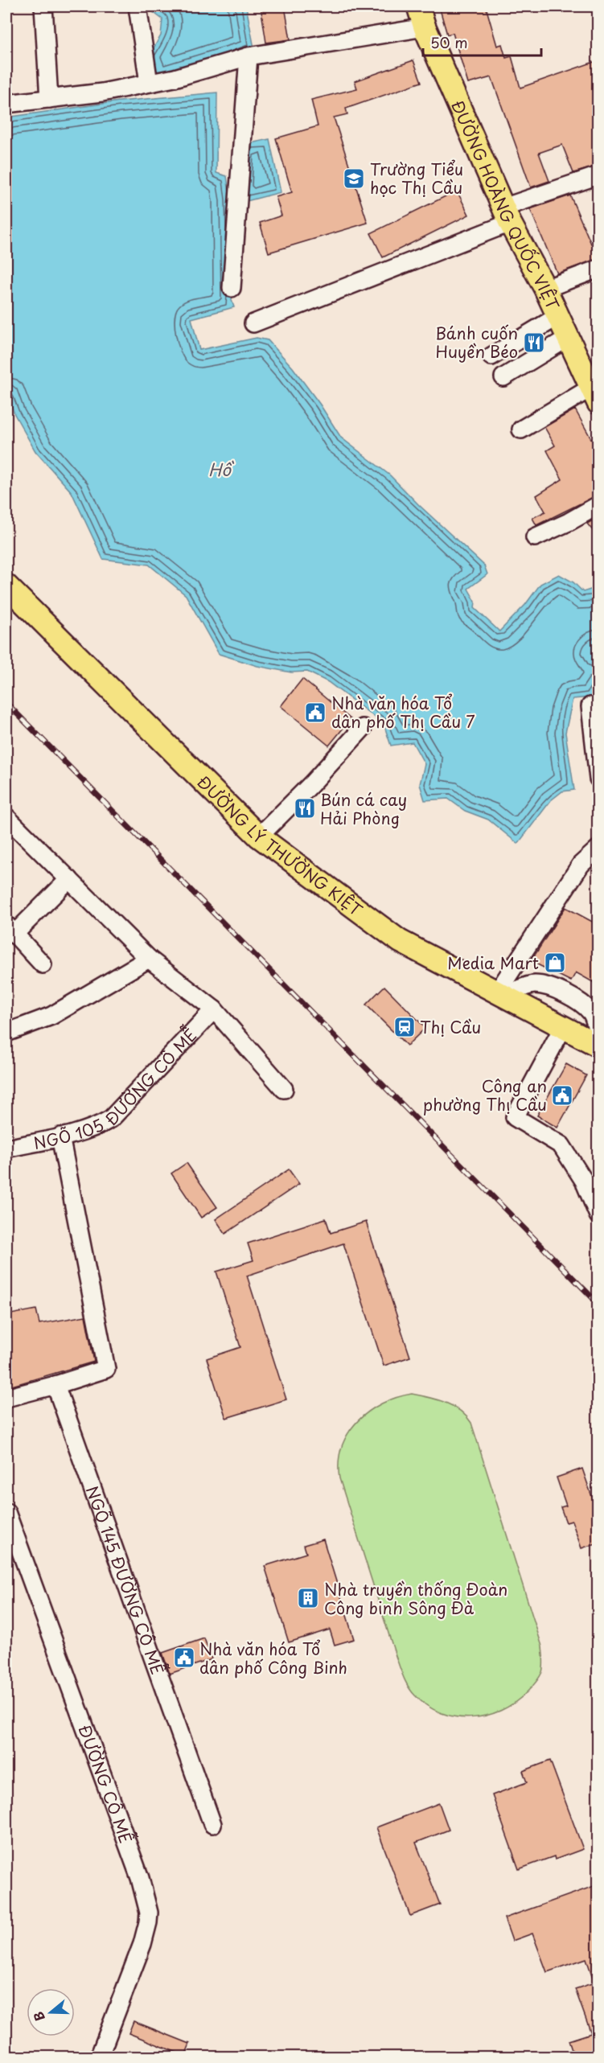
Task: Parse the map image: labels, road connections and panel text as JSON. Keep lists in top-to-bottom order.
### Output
{
  "streets": {
    "main road": ["ĐƯỜNG HOÀNG QUỐC VIỆT", "ĐƯỜNG LÝ THƯỜNG KIỆT"],
    "street": ["NGÕ 105 ĐƯỜNG CÔ MỄ", "NGÕ 145 ĐƯỜNG CÔ MỄ", "ĐƯỜNG CÔ MỄ"]
  },
  "water": ["Hồ"],
  "places": {
    "school or university": ["Trường Tiểu học Thị Cầu"],
    "restaurant": ["Bánh cuốn Huyền Béo", "Bún cá cay Hải Phòng"],
    "public building": ["Nhà văn hóa Tổ dân phố Thị Cầu 7", "Công an phường Thị Cầu", "Nhà văn hóa Tổ dân phố Công Binh"],
    "shop": ["Media Mart"],
    "station": ["Thị Cầu"],
    "building": ["Nhà truyền thống Đoàn Công binh Sông Đà"]
  },
  "scale_bar": "50 m",
  "north": "left"
}
